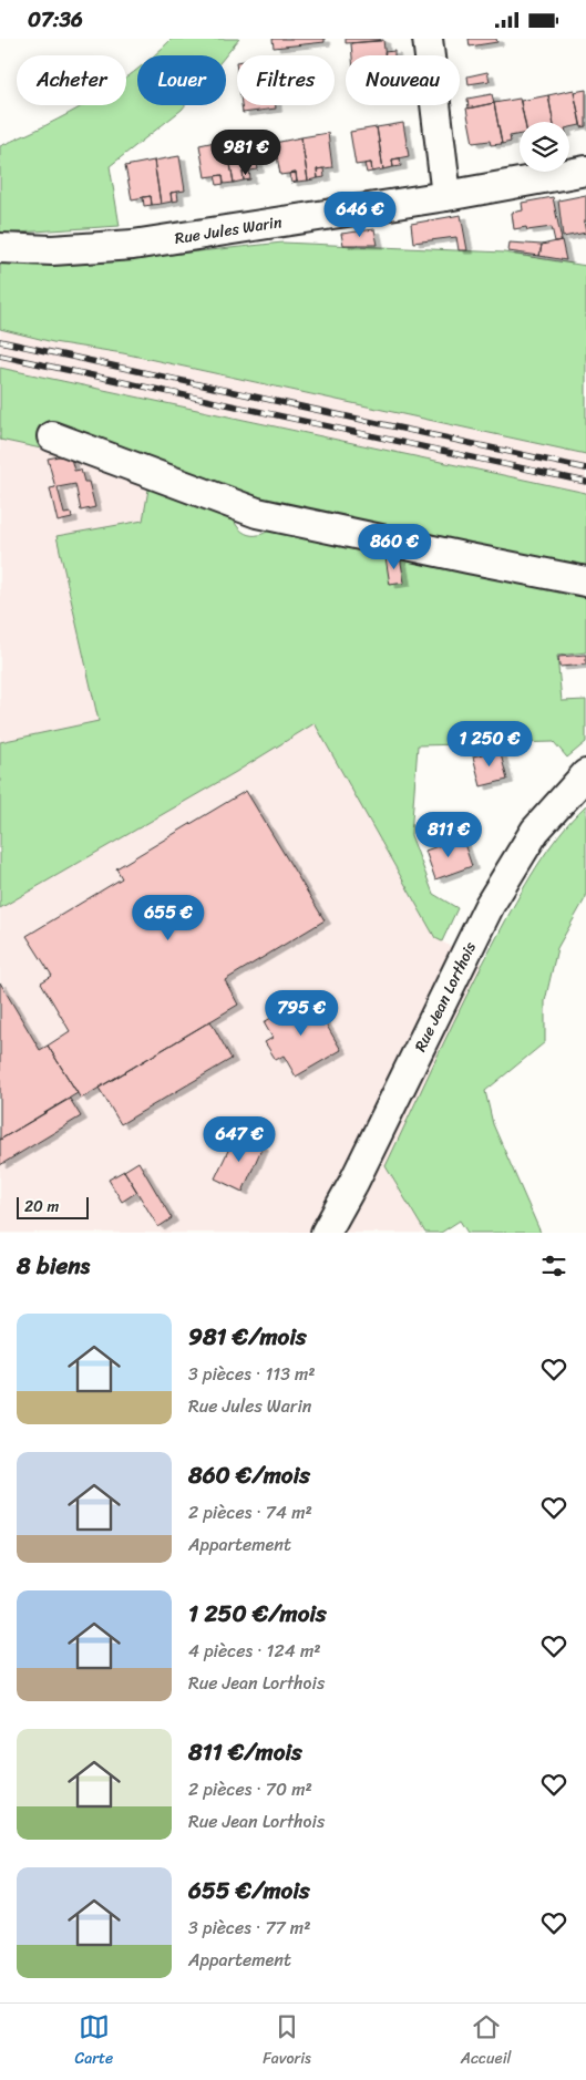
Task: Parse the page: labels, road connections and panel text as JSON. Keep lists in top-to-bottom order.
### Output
{
  "streets": {
    "street": ["Rue Jules Warin", "Rue Jean Lorthois"]
  },
  "scale_bar": "20 m",
  "page": {
    "status": "07:36",
    "chip": [
      "Acheter",
      "Louer",
      "Filtres",
      "Nouveau"
    ],
    "price": [
      "981 €",
      "646 €",
      "860 €",
      "1 250 €",
      "811 €",
      "655 €",
      "795 €",
      "647 €"
    ],
    "scale": "20 m",
    "heading": "8 biens",
    "list": [
      {
        "name": "981 €/mois",
        "note": "3 pièces · 113 m² · Rue Jules Warin"
      },
      {
        "name": "860 €/mois",
        "note": "2 pièces · 74 m² · Appartement"
      },
      {
        "name": "1 250 €/mois",
        "note": "4 pièces · 124 m² · Rue Jean Lorthois"
      },
      {
        "name": "811 €/mois",
        "note": "2 pièces · 70 m² · Rue Jean Lorthois"
      },
      {
        "name": "655 €/mois",
        "note": "3 pièces · 77 m² · Appartement"
      }
    ],
    "tabs": ["Carte", "Favoris", "Accueil"]
  }
}
